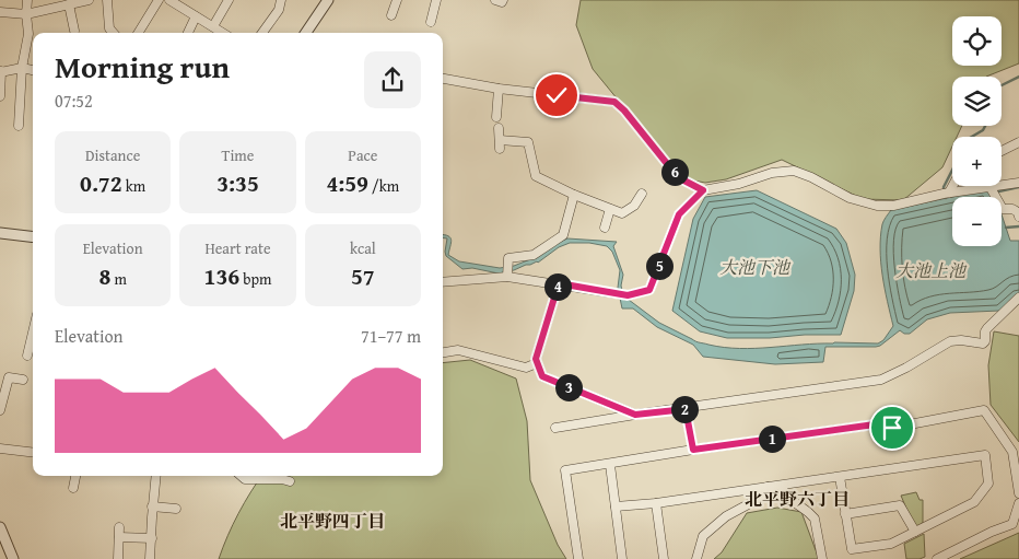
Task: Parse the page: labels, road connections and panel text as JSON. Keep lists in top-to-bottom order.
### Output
{
  "districts": ["北平野六丁目", "北平野四丁目"],
  "water": ["大池下池", "大池上池"],
  "page": {
    "map_buttons": ["+", "−"],
    "heading": ["Morning run", "07:52"],
    "stats": [
      ["Distance", "0.72 km"],
      ["Time", "3:35"],
      ["Pace", "4:59 /km"],
      ["Elevation", "8 m"],
      ["Heart rate", "136 bpm"],
      ["kcal", "57"]
    ],
    "pins": [
      "6",
      "5",
      "4",
      "3",
      "2",
      "1"
    ],
    "chart": ["Elevation", "71–77 m"]
  }
}
